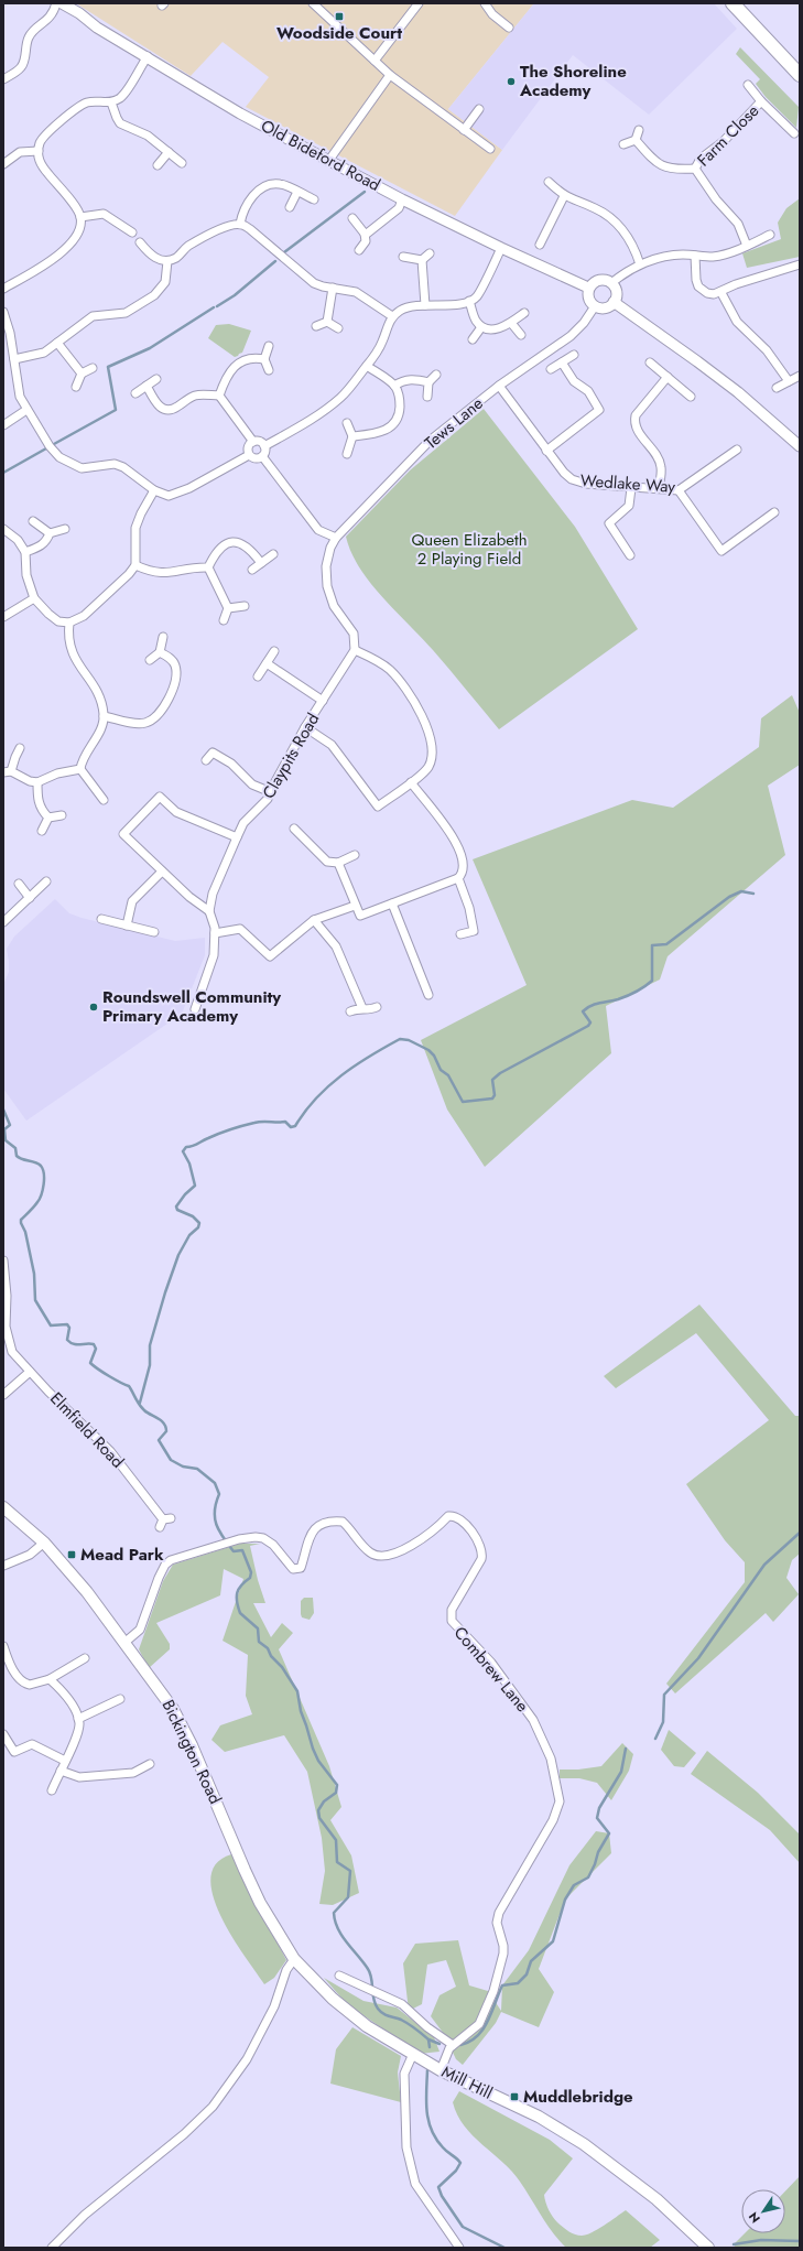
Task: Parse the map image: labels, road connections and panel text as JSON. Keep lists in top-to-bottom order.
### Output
{
  "streets": {
    "main road": ["Bickington Road", "Mill Hill"],
    "street": [
      "Farm Close",
      "Old Bideford Road",
      "Tews Lane",
      "Wedlake Way",
      "Claypits Road",
      "Elmfield Road",
      "Combrew Lane"
    ]
  },
  "crossings": [
    ["Old Bideford Road", "Tews Lane"],
    ["Tews Lane", "Wedlake Way"],
    ["Tews Lane", "Claypits Road"],
    ["Combrew Lane", "Bickington Road"],
    ["Combrew Lane", "Mill Hill"],
    ["Bickington Road", "Mill Hill"]
  ],
  "parks": ["Queen Elizabeth 2 Playing Field"],
  "places": {
    "transit": ["Woodside Court", "Mead Park", "Muddlebridge"],
    "other": ["The Shoreline Academy", "Roundswell Community Primary Academy"]
  },
  "north": "bottom left"
}
